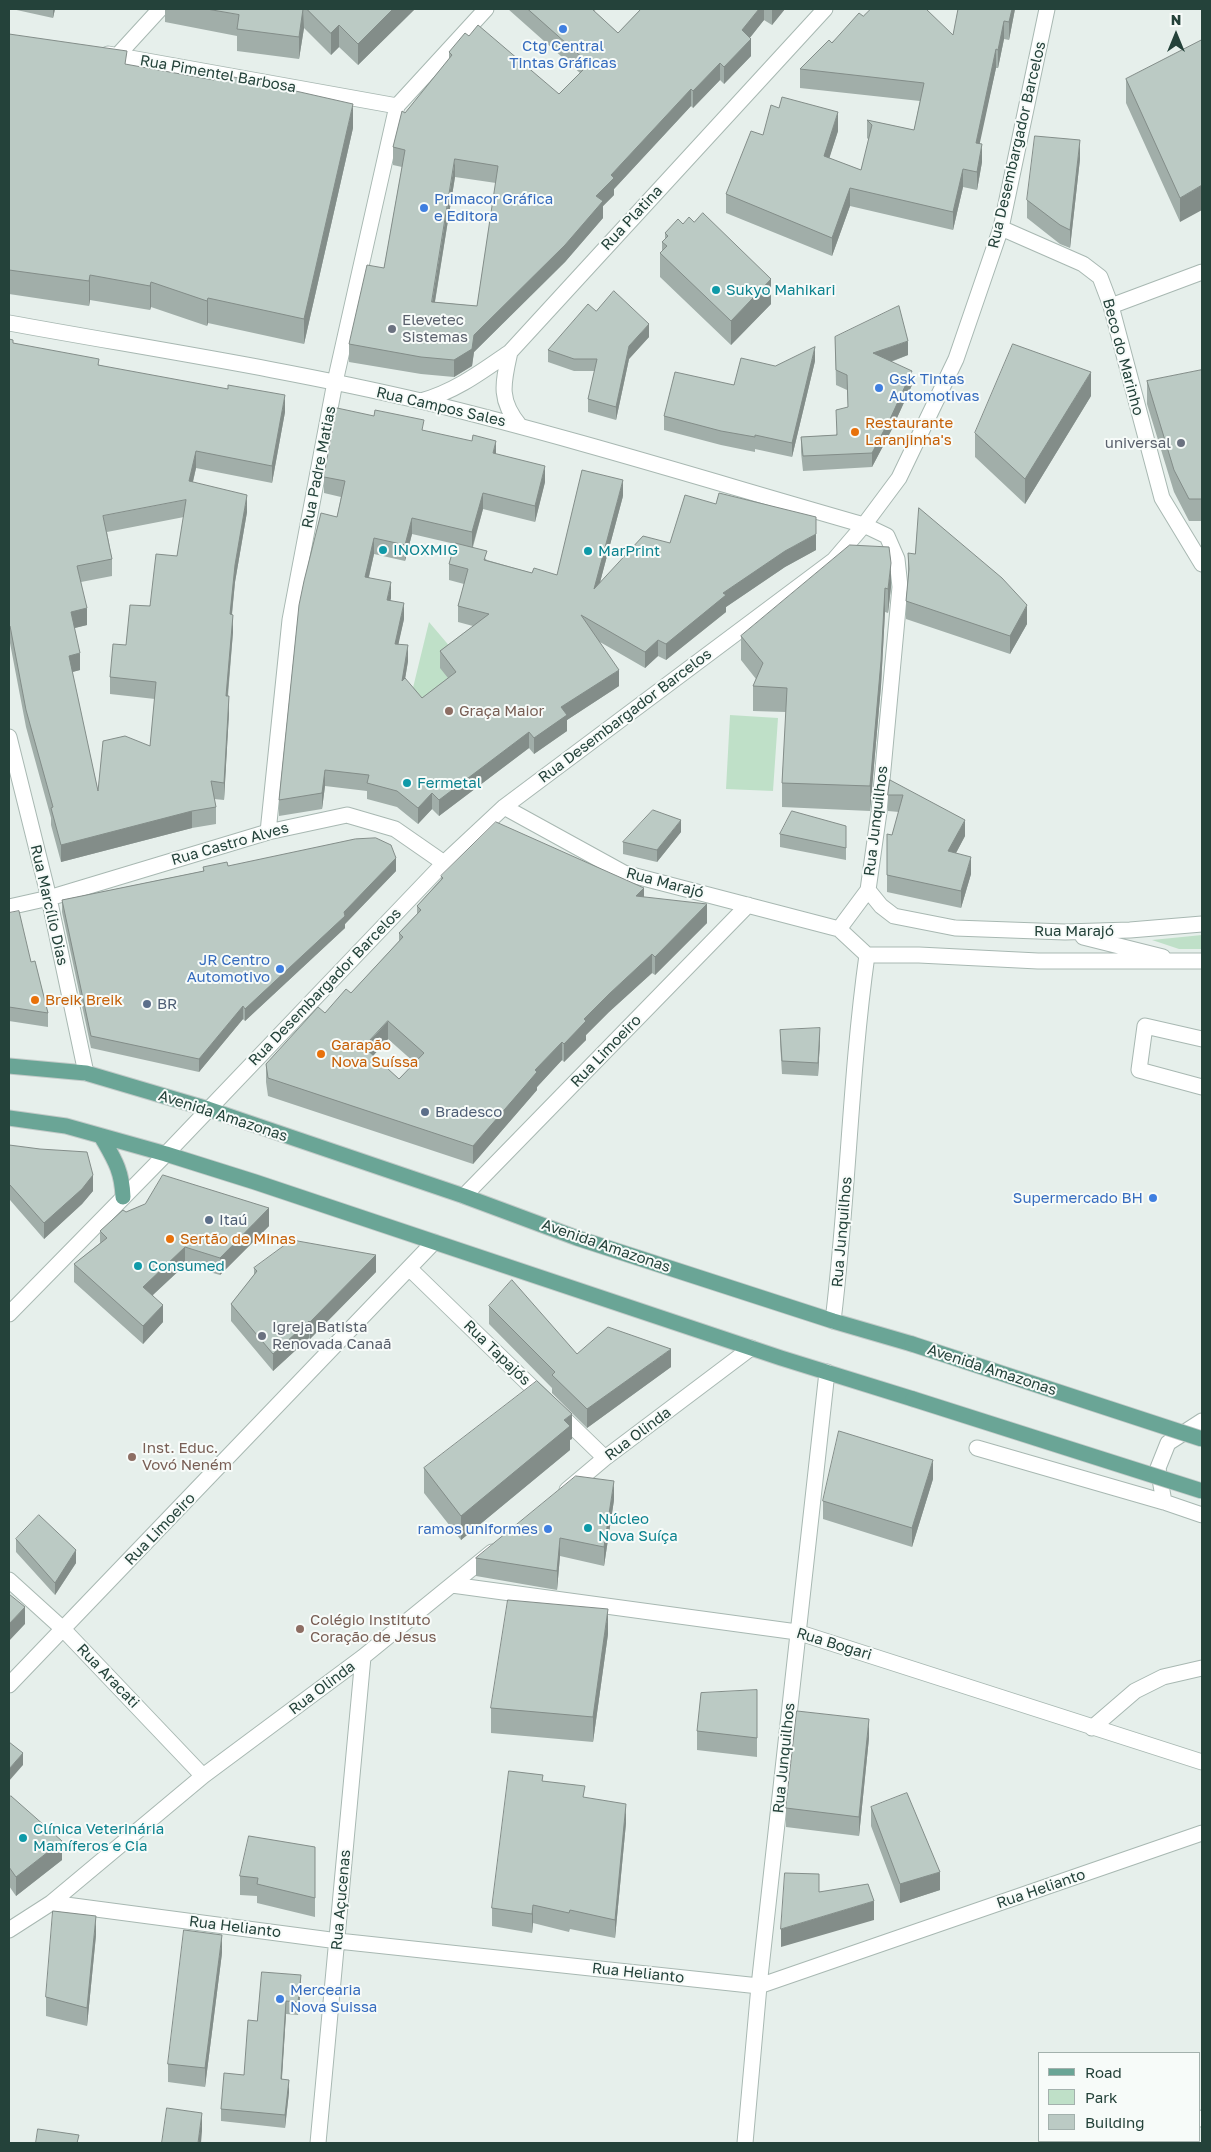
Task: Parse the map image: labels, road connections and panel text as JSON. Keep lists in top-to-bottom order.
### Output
{
  "streets": {
    "main road": ["Avenida Amazonas"],
    "street": [
      "Rua Pimentel Barbosa",
      "Rua Desembargador Barcelos",
      "Rua Platina",
      "Beco do Marinho",
      "Rua Campos Sales",
      "Rua Padre Matias",
      "Rua Junquilhos",
      "Rua Castro Alves",
      "Rua Marajó",
      "Rua Marcílio Dias",
      "Rua Limoeiro",
      "Rua Tapajós",
      "Rua Olinda",
      "Rua Bogari",
      "Rua Aracati",
      "Rua Helianto",
      "Rua Açucenas"
    ]
  },
  "crossings": [
    ["Rua Pimentel Barbosa", "Rua Padre Matias"],
    ["Rua Desembargador Barcelos", "Beco do Marinho"],
    ["Rua Desembargador Barcelos", "Rua Campos Sales"],
    ["Rua Desembargador Barcelos", "Rua Junquilhos"],
    ["Rua Desembargador Barcelos", "Rua Castro Alves"],
    ["Rua Desembargador Barcelos", "Rua Marajó"],
    ["Rua Desembargador Barcelos", "Avenida Amazonas"],
    ["Rua Platina", "Rua Campos Sales"],
    ["Rua Campos Sales", "Rua Padre Matias"],
    ["Rua Campos Sales", "Rua Junquilhos"],
    ["Rua Padre Matias", "Rua Castro Alves"],
    ["Rua Junquilhos", "Rua Marajó"],
    ["Rua Junquilhos", "Avenida Amazonas"],
    ["Rua Junquilhos", "Rua Bogari"],
    ["Rua Junquilhos", "Rua Helianto"],
    ["Rua Castro Alves", "Rua Marcílio Dias"],
    ["Rua Marajó", "Rua Limoeiro"],
    ["Rua Marcílio Dias", "Avenida Amazonas"],
    ["Rua Limoeiro", "Avenida Amazonas"],
    ["Rua Limoeiro", "Rua Tapajós"],
    ["Rua Limoeiro", "Rua Aracati"],
    ["Rua Tapajós", "Rua Olinda"],
    ["Rua Olinda", "Rua Bogari"],
    ["Rua Olinda", "Rua Aracati"],
    ["Rua Olinda", "Rua Helianto"],
    ["Rua Olinda", "Rua Açucenas"],
    ["Rua Helianto", "Rua Açucenas"]
  ],
  "places": [
    "Ctg Central Tintas Gráficas",
    "Primacor Gráfica e Editora",
    "Sukyo Mahikari",
    "Elevetec Sistemas",
    "Gsk Tintas Automotivas",
    "Restaurante Laranjinha's",
    "universal",
    "INOXMIG",
    "MarPrint",
    "Graça Maior",
    "Fermetal",
    "JR Centro Automotivo",
    "Breik Breik",
    "BR",
    "Garapão Nova Suíssa",
    "Bradesco",
    "Supermercado BH",
    "Itaú",
    "Sertão de Minas",
    "Consumed",
    "Igreja Batista Renovada Canaã",
    "Inst. Educ. Vovó Neném",
    "Núcleo Nova Suíça",
    "ramos uniformes",
    "Colégio Instituto Coração de Jesus",
    "Clínica Veterinária Mamíferos e Cia",
    "Mercearia Nova Suissa"
  ],
  "legend": ["Road", "Park", "Building"],
  "north": "top"
}
